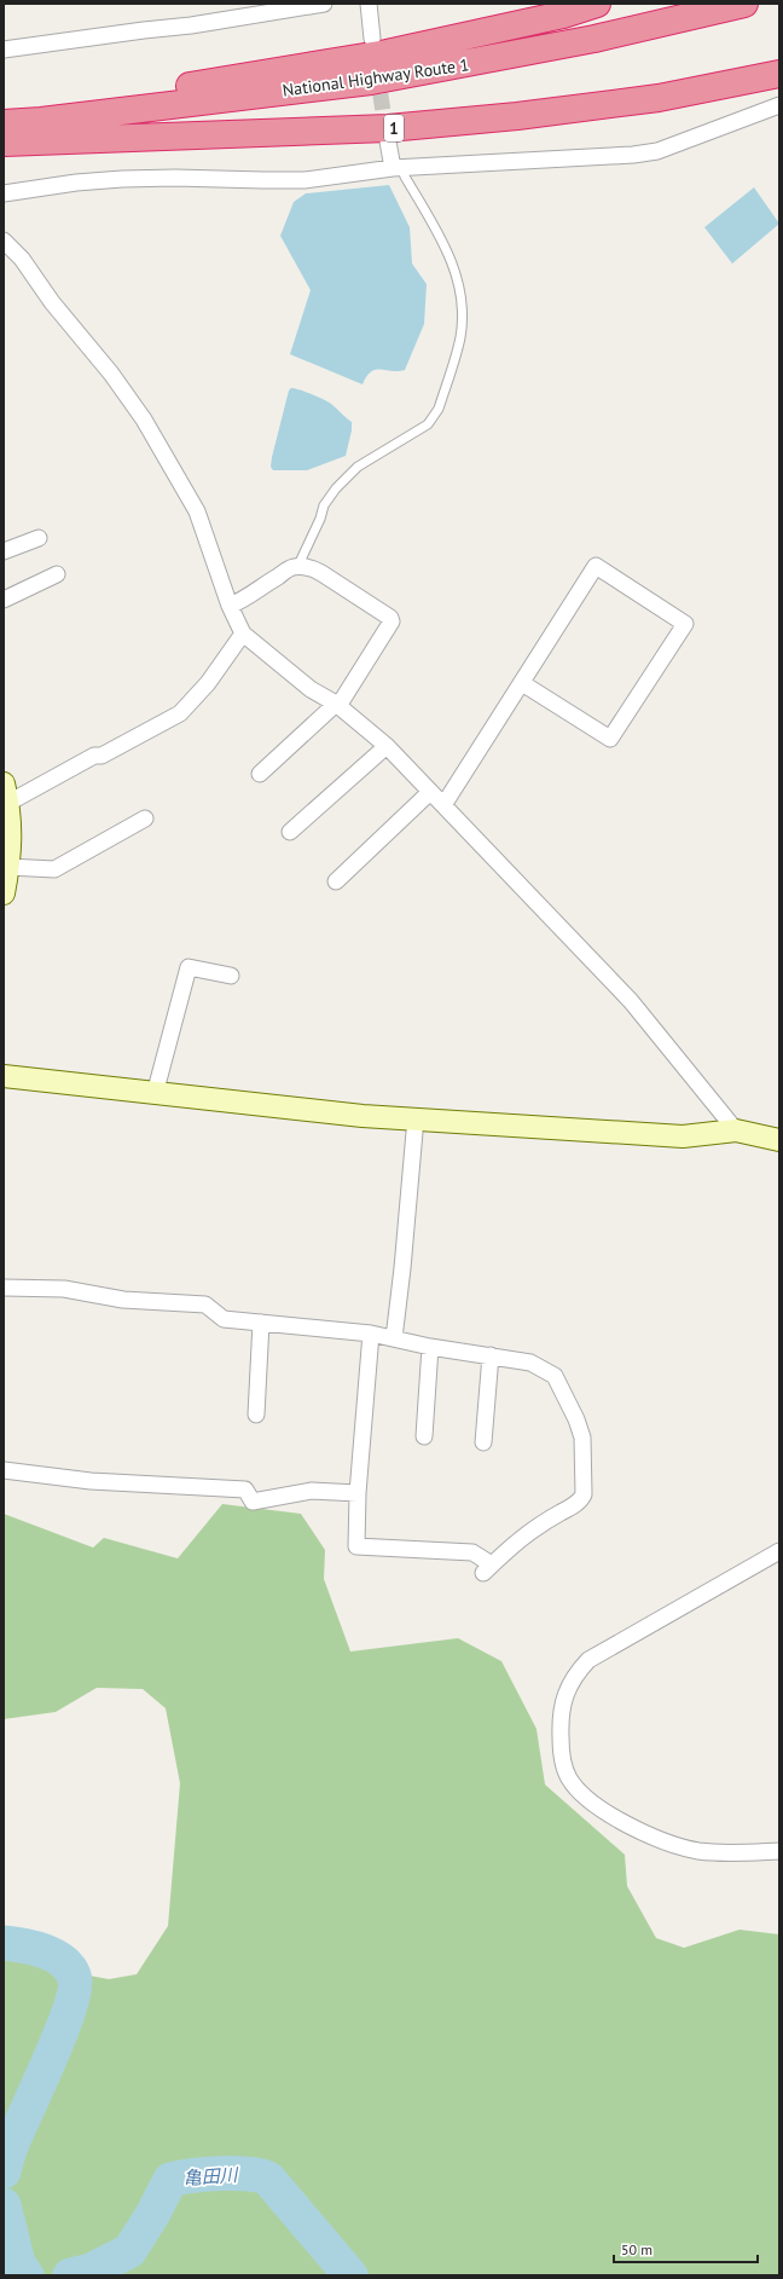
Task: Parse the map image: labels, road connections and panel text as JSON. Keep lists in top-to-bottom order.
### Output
{
  "streets": {
    "highway": ["National Highway Route 1", "1"]
  },
  "water": ["亀田川"],
  "scale_bar": "50 m"
}
